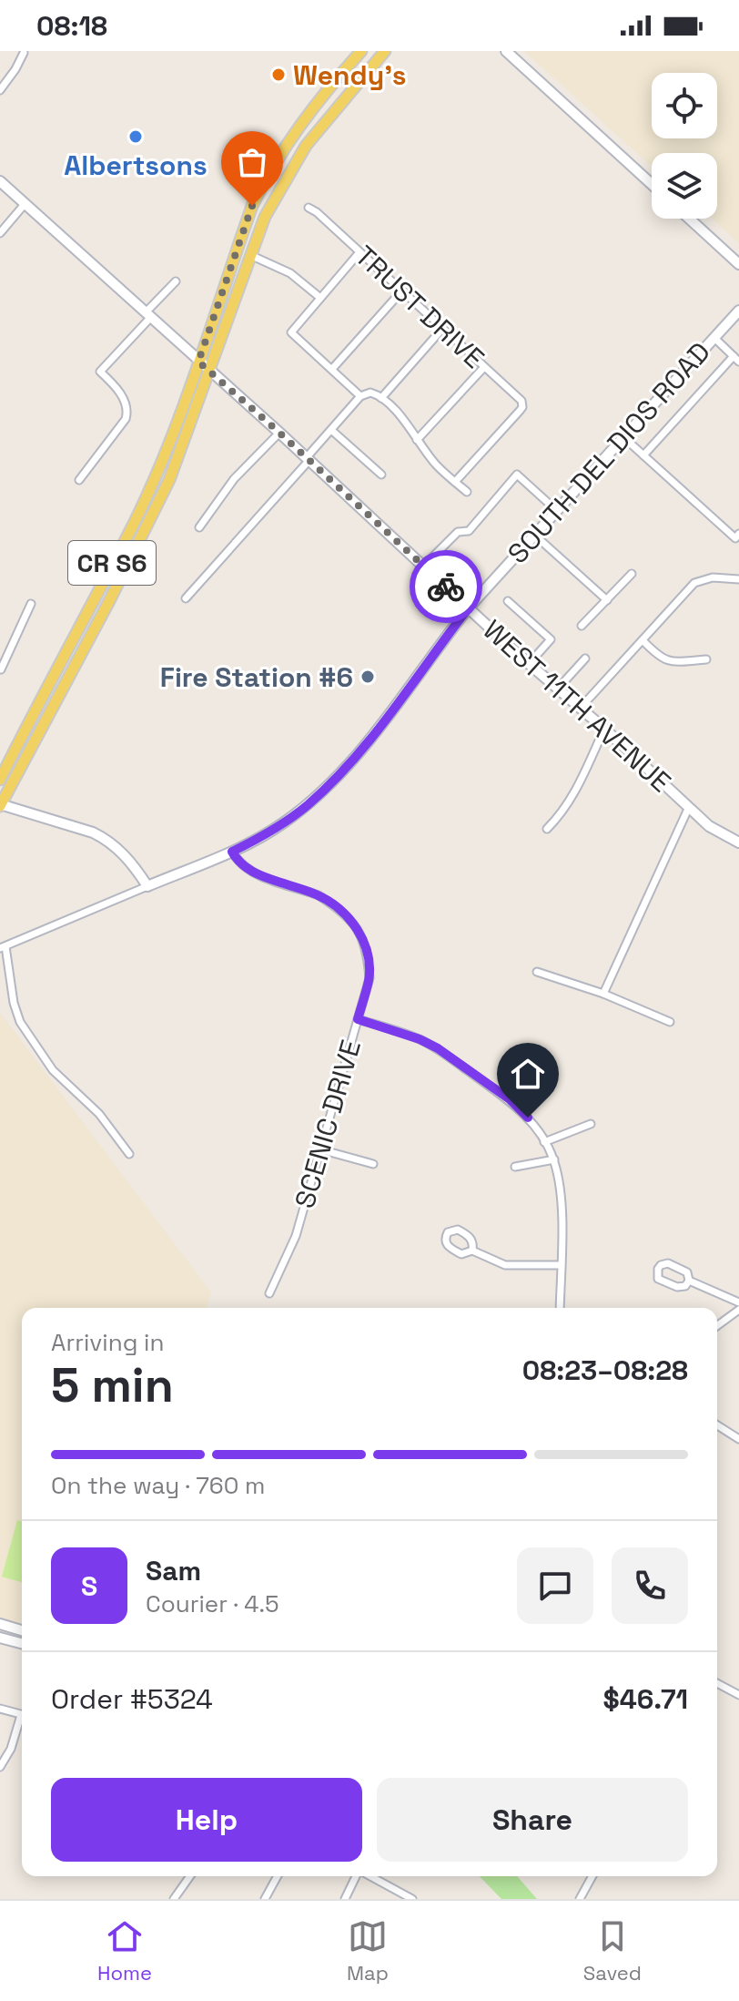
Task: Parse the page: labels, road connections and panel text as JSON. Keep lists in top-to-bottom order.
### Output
{
  "streets": {
    "main road": ["CR S6"],
    "street": [
      "TRUST DRIVE",
      "SOUTH DEL DIOS ROAD",
      "WEST 11TH AVENUE",
      "SCENIC DRIVE"
    ]
  },
  "crossings": [
    ["SOUTH DEL DIOS ROAD", "WEST 11TH AVENUE"],
    ["SOUTH DEL DIOS ROAD", "SCENIC DRIVE"],
    ["CR S6", "WEST 11TH AVENUE"]
  ],
  "places": ["Wendy's", "Albertsons", "Fire Station #6"],
  "page": {
    "status": "08:18",
    "heading": ["5 min", "Arriving in", "08:23–08:28"],
    "panel": [
      "Sam",
      "Courier · 4.5",
      "Order #5324",
      "$46.71"
    ],
    "bar": "On the way · 760 m",
    "round": "S",
    "buttons": ["Help", "Share"],
    "tabs": ["Home", "Map", "Saved"]
  }
}
